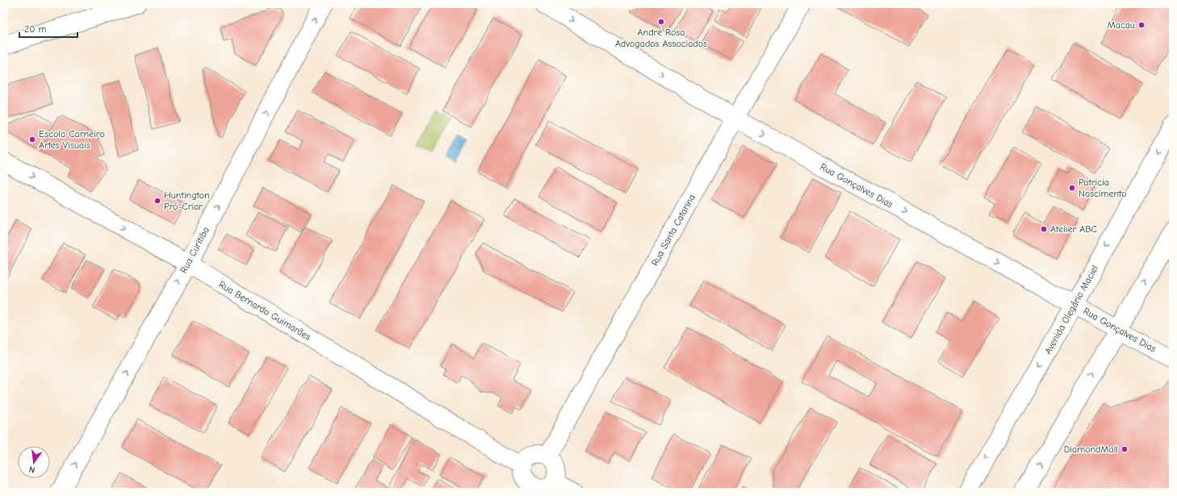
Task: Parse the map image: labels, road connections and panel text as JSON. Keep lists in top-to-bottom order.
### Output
{
  "streets": {
    "street": [
      "Rua Gonçalves Dias",
      "Rua Santa Catarina",
      "Rua Curitiba",
      "Avenida Olegário Maciel",
      "Rua Bernardo Guimarães"
    ]
  },
  "crossings": [
    ["Rua Gonçalves Dias", "Rua Santa Catarina"],
    ["Rua Gonçalves Dias", "Avenida Olegário Maciel"],
    ["Rua Santa Catarina", "Rua Bernardo Guimarães"],
    ["Rua Curitiba", "Rua Bernardo Guimarães"]
  ],
  "one_way": ["Rua Gonçalves Dias", "Rua Curitiba", "Rua Bernardo Guimarães"],
  "places": [
    "André Rosa Advogados Associados",
    "Macau",
    "Escola Carneiro Artes Visuais",
    "Patricia Nascimento",
    "Huntington Pró-Criar",
    "Atelier ABC",
    "DiamondMall"
  ],
  "scale_bar": "20 m",
  "north": "bottom"
}
